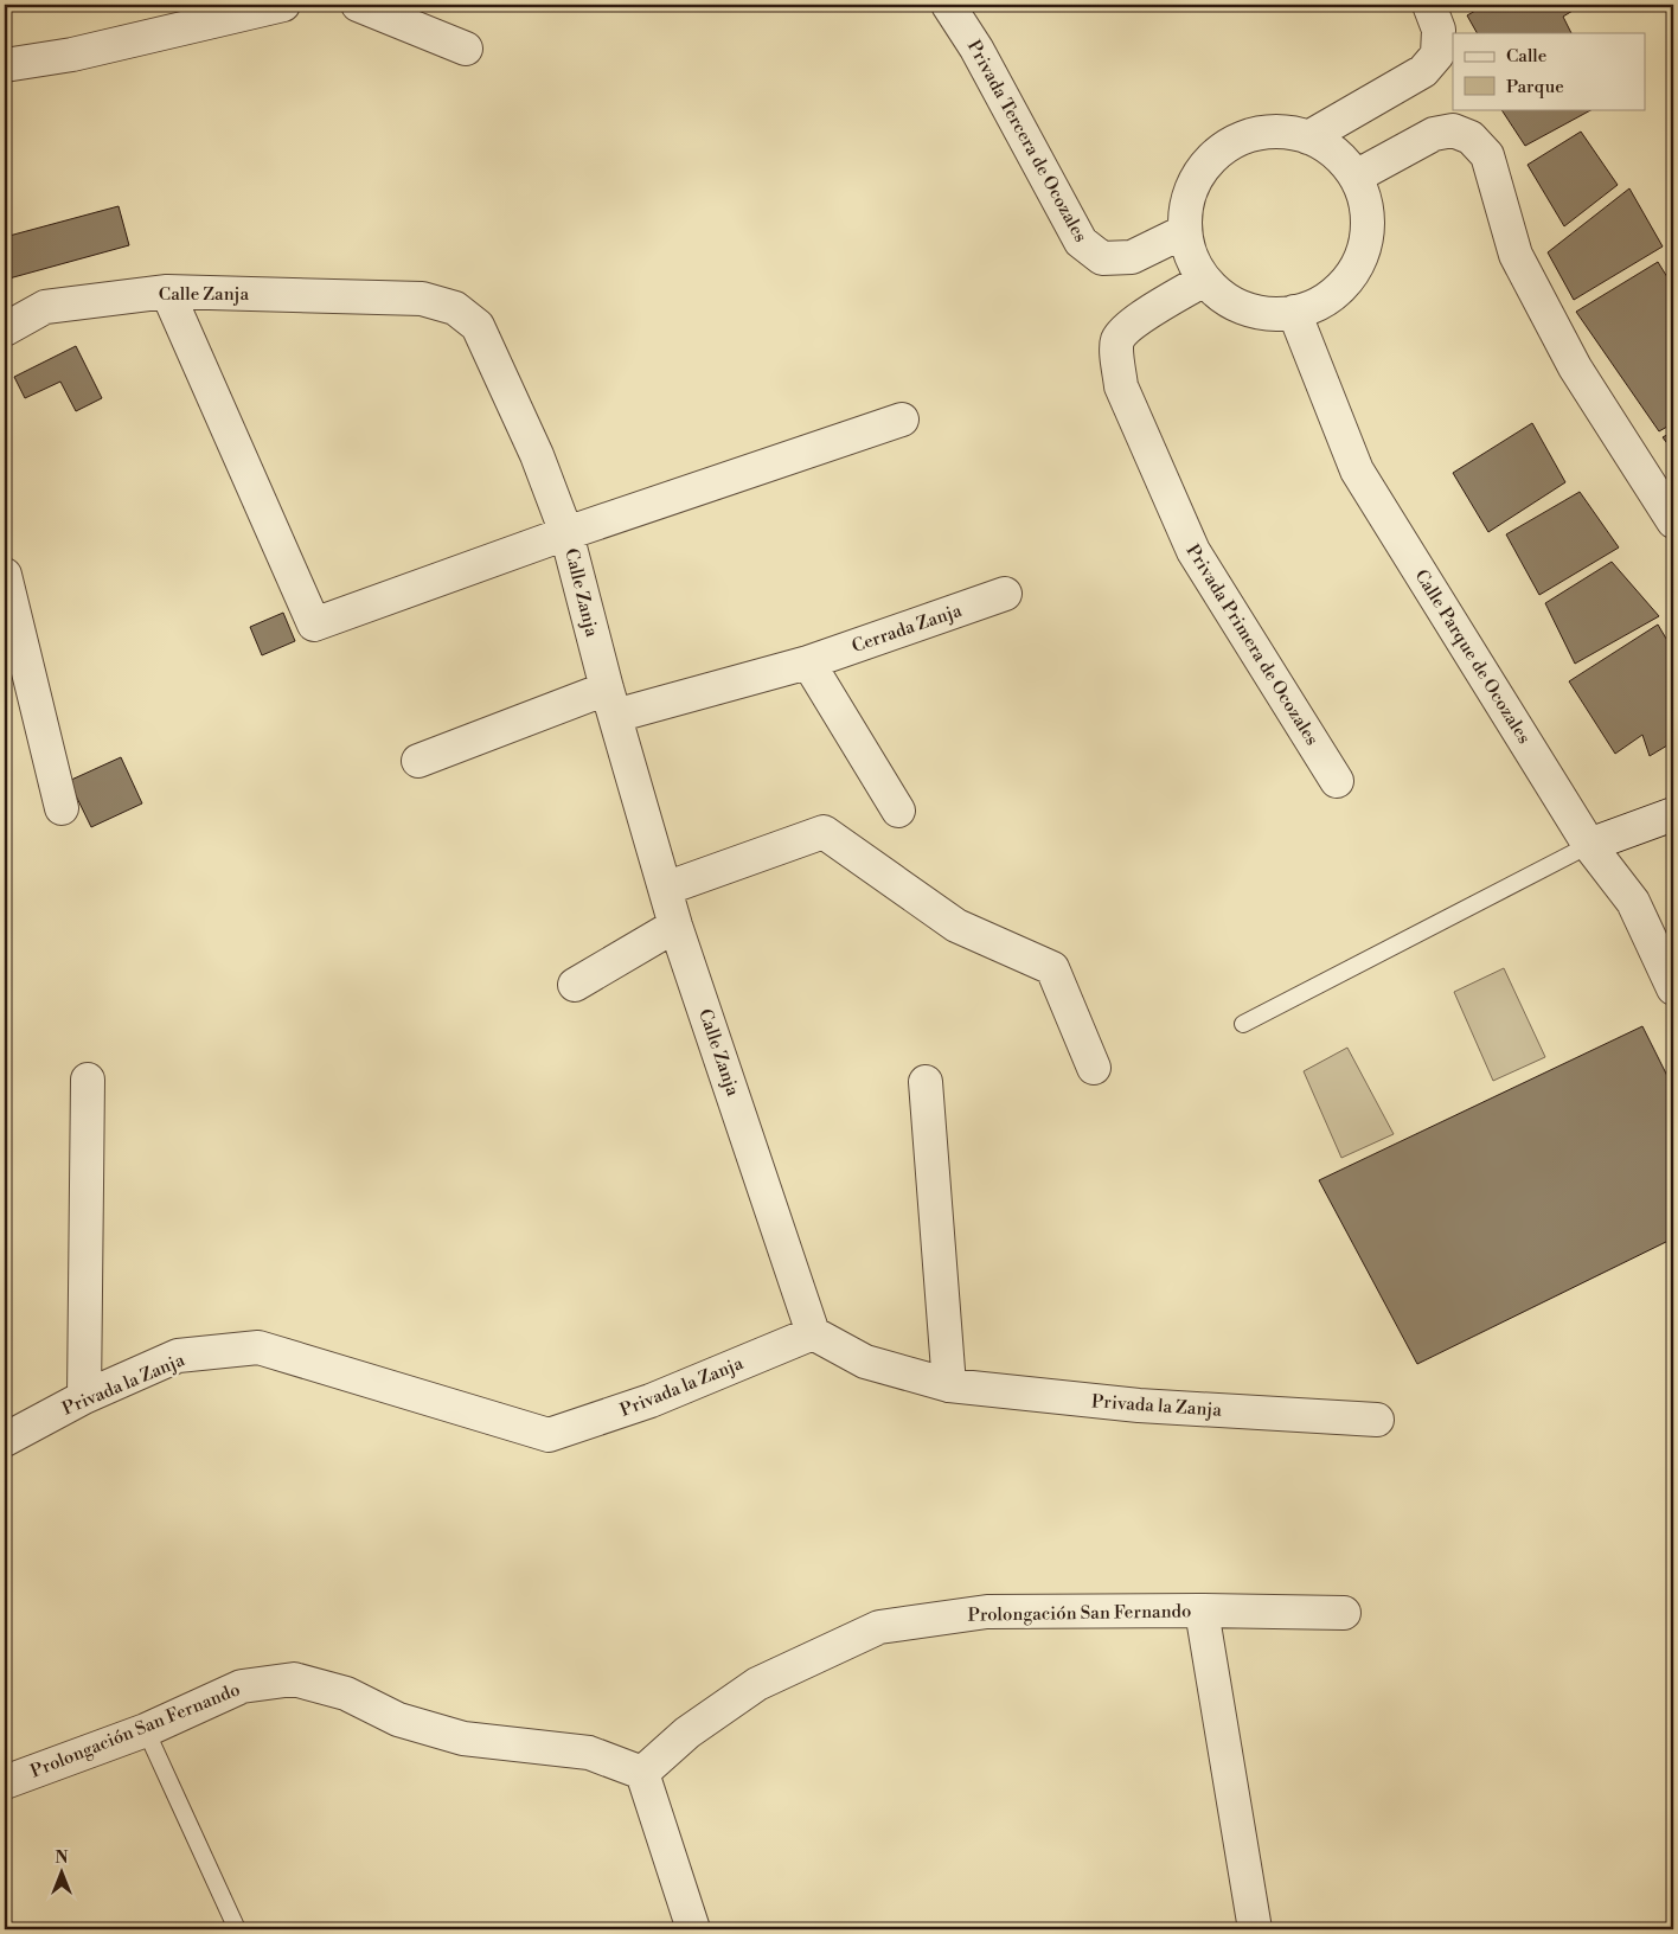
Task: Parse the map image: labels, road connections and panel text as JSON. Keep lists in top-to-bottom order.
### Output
{
  "streets": {
    "street": [
      "Privada Tercera de Ocozales",
      "Calle Zanja",
      "Cerrada Zanja",
      "Privada Primera de Ocozales",
      "Calle Parque de Ocozales",
      "Privada la Zanja",
      "Prolongación San Fernando"
    ]
  },
  "crossings": [
    ["Privada Tercera de Ocozales", "Privada Primera de Ocozales"],
    ["Privada Tercera de Ocozales", "Calle Parque de Ocozales"],
    ["Calle Zanja", "Cerrada Zanja"],
    ["Calle Zanja", "Privada la Zanja"],
    ["Privada Primera de Ocozales", "Calle Parque de Ocozales"]
  ],
  "legend": ["Calle", "Parque"],
  "north": "top"
}
